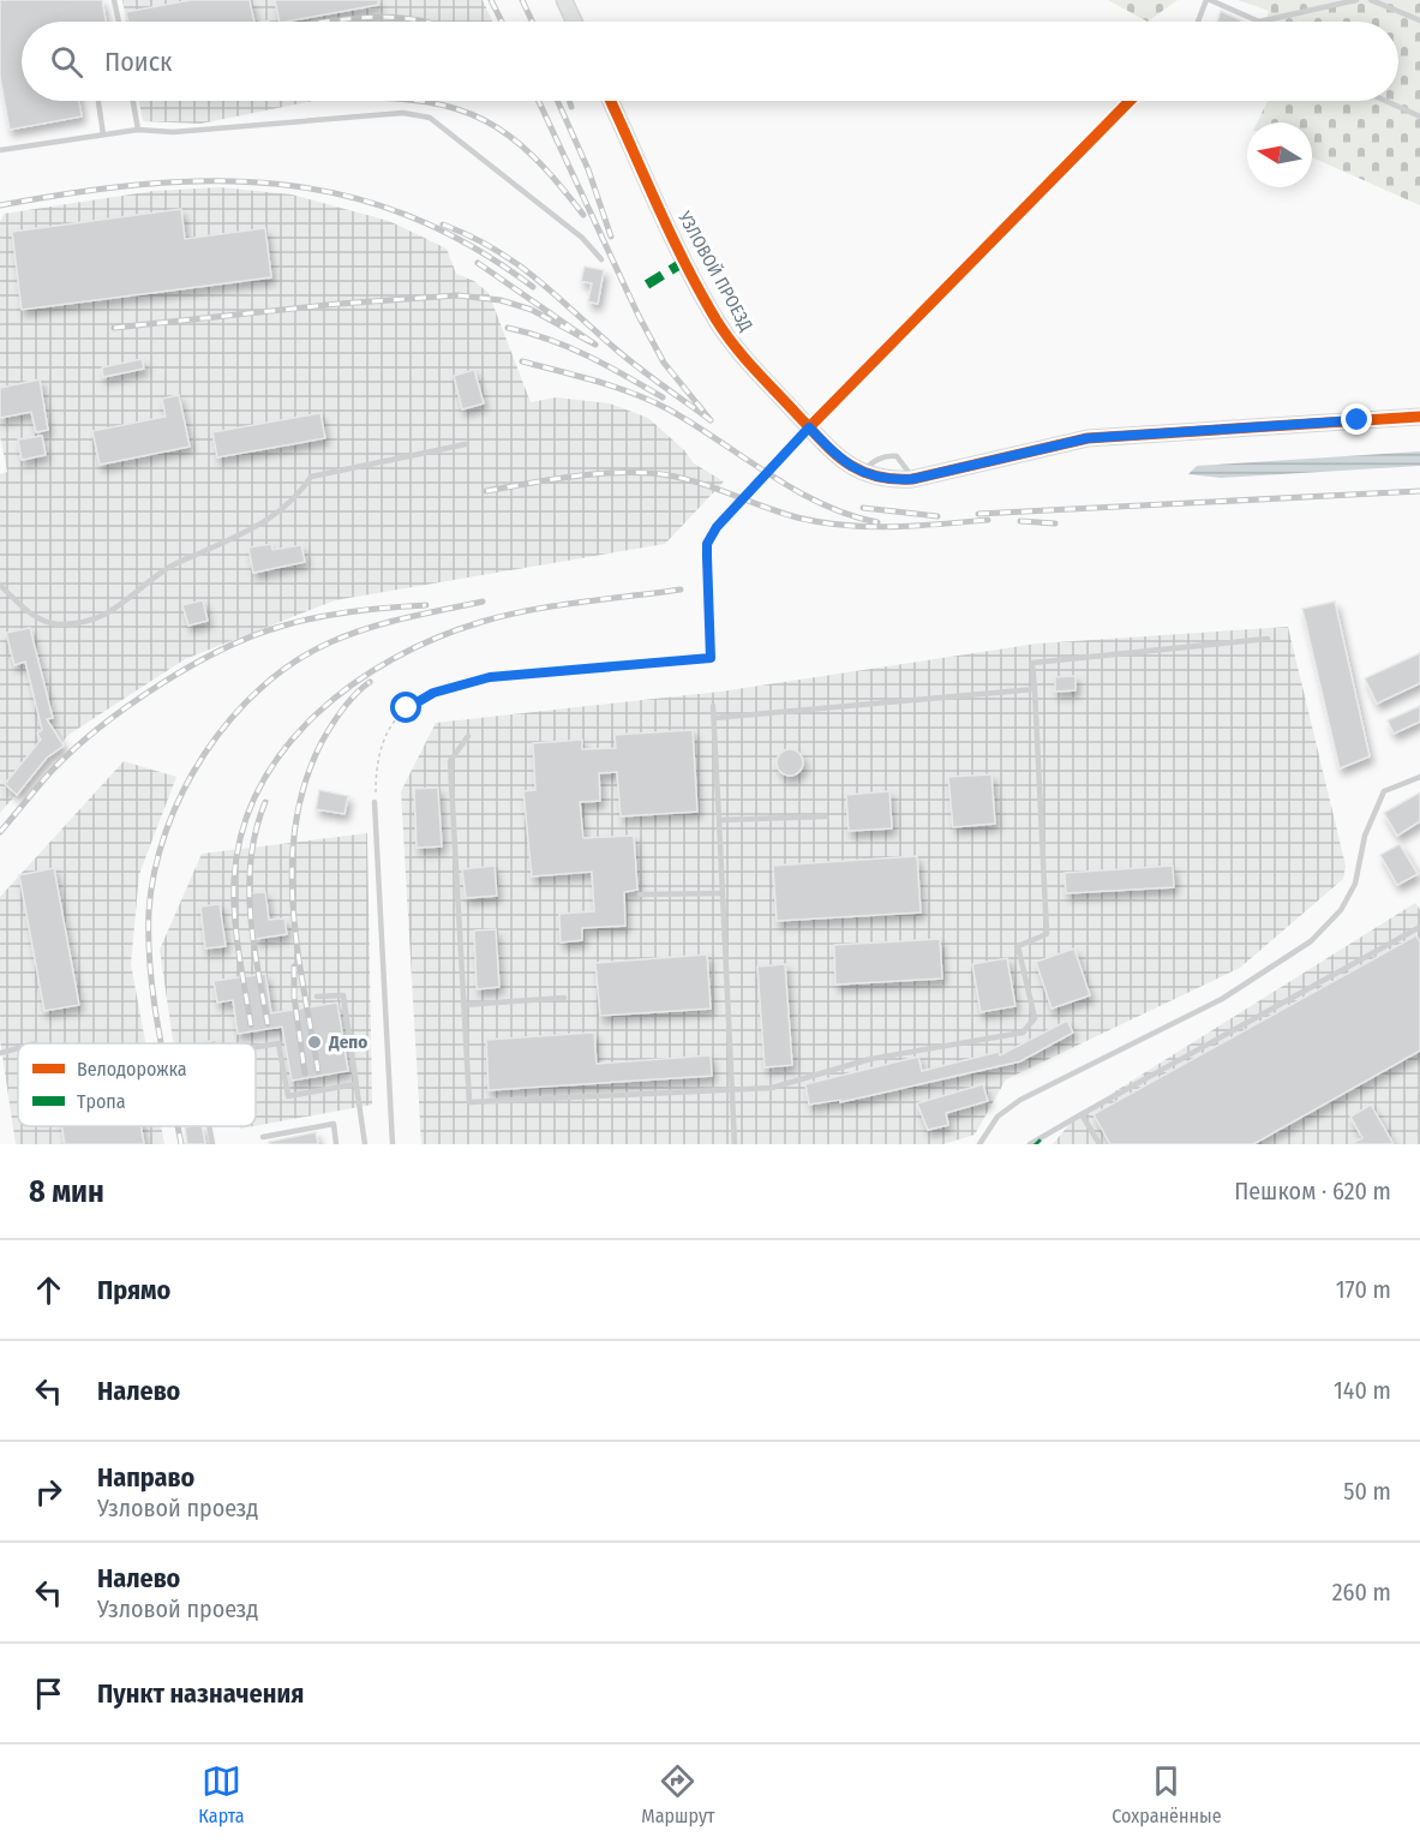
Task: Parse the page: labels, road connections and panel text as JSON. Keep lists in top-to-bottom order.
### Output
{
  "streets": {
    "street": ["УЗЛОВОЙ ПРОЕЗД"]
  },
  "places": ["Депо"],
  "legend": ["Велодорожка", "Тропа"],
  "north": "left",
  "page": {
    "search": "Поиск",
    "heading": ["8 мин", "Пешком · 620 m"],
    "list": [
      ["Прямо", "170 m"],
      ["Налево", "140 m"],
      ["Направо", "Узловой проезд", "50 m"],
      ["Налево", "Узловой проезд", "260 m"],
      "Пункт назначения"
    ],
    "nav": ["Карта", "Маршрут", "Сохранённые"]
  }
}
